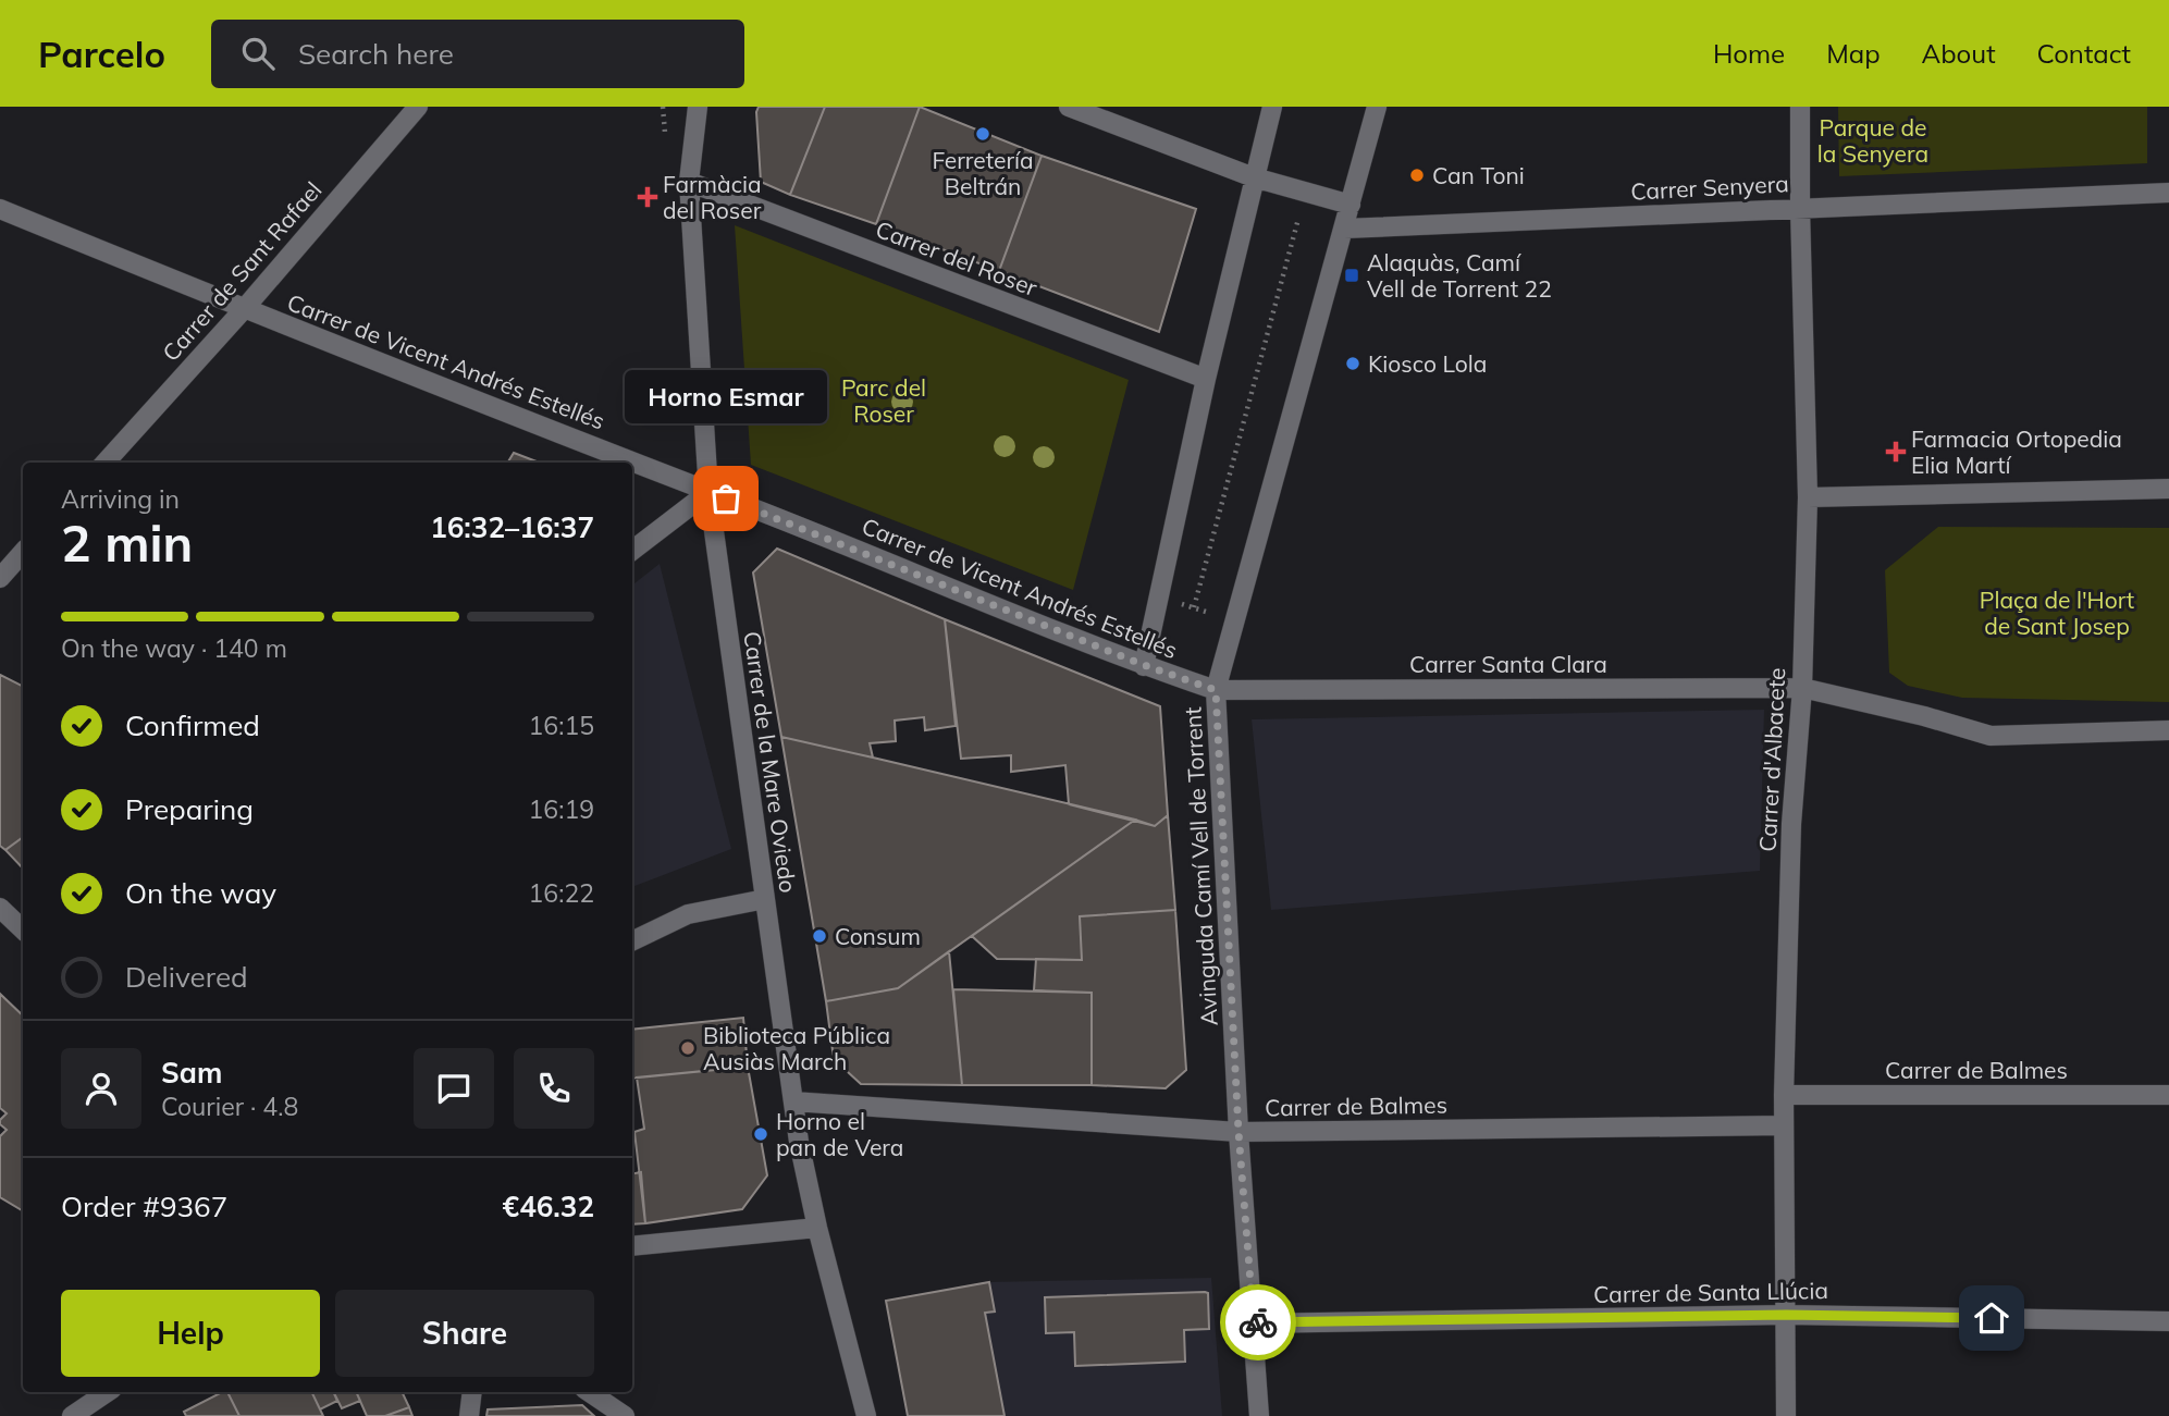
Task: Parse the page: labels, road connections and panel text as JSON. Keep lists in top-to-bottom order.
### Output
{
  "streets": {
    "street": [
      "Carrer Senyera",
      "Carrer del Roser",
      "Carrer de Sant Rafael",
      "Carrer de Vicent Andrés Estellés",
      "Carrer Santa Clara",
      "Carrer d'Albacete",
      "Carrer de la Mare Oviedo",
      "Avinguda Camí Vell de Torrent",
      "Carrer de Balmes",
      "Carrer de Santa Llúcia"
    ]
  },
  "crossings": [
    ["Carrer Senyera", "Carrer d'Albacete"],
    ["Carrer Senyera", "Avinguda Camí Vell de Torrent"],
    ["Carrer del Roser", "Carrer de la Mare Oviedo"],
    ["Carrer de Sant Rafael", "Carrer de Vicent Andrés Estellés"],
    ["Carrer de Vicent Andrés Estellés", "Carrer Santa Clara"],
    ["Carrer de Vicent Andrés Estellés", "Carrer de la Mare Oviedo"],
    ["Carrer de Vicent Andrés Estellés", "Avinguda Camí Vell de Torrent"],
    ["Carrer Santa Clara", "Carrer d'Albacete"],
    ["Carrer Santa Clara", "Avinguda Camí Vell de Torrent"],
    ["Carrer d'Albacete", "Carrer de Balmes"],
    ["Carrer d'Albacete", "Carrer de Santa Llúcia"],
    ["Carrer de la Mare Oviedo", "Carrer de Balmes"],
    ["Avinguda Camí Vell de Torrent", "Carrer de Balmes"],
    ["Avinguda Camí Vell de Torrent", "Carrer de Santa Llúcia"]
  ],
  "parks": ["Parque de la Senyera", "Parc del Roser", "Plaça de l'Hort de Sant Josep"],
  "places": {
    "other": [
      "Ferretería Beltrán",
      "Can Toni",
      "Kiosco Lola",
      "Horno Esmar",
      "Consum",
      "Biblioteca Pública Ausiàs March",
      "Horno el pan de Vera"
    ],
    "health": ["Farmàcia del Roser", "Farmacia Ortopedia Elia Martí"],
    "transit": ["Alaquàs, Camí Vell de Torrent 22"]
  },
  "page": {
    "header": "Parcelo",
    "search": "Search here",
    "nav": [
      "Home",
      "Map",
      "About",
      "Contact"
    ],
    "bubble": "Horno Esmar",
    "heading": ["2 min", "Arriving in", "16:32–16:37"],
    "panel": [
      "Sam",
      "Courier · 4.8",
      "Order #9367",
      "€46.32"
    ],
    "bar": "On the way · 140 m",
    "list": [
      ["Confirmed", "16:15"],
      ["Preparing", "16:19"],
      ["On the way", "16:22"],
      "Delivered"
    ],
    "buttons": ["Help", "Share"]
  }
}
